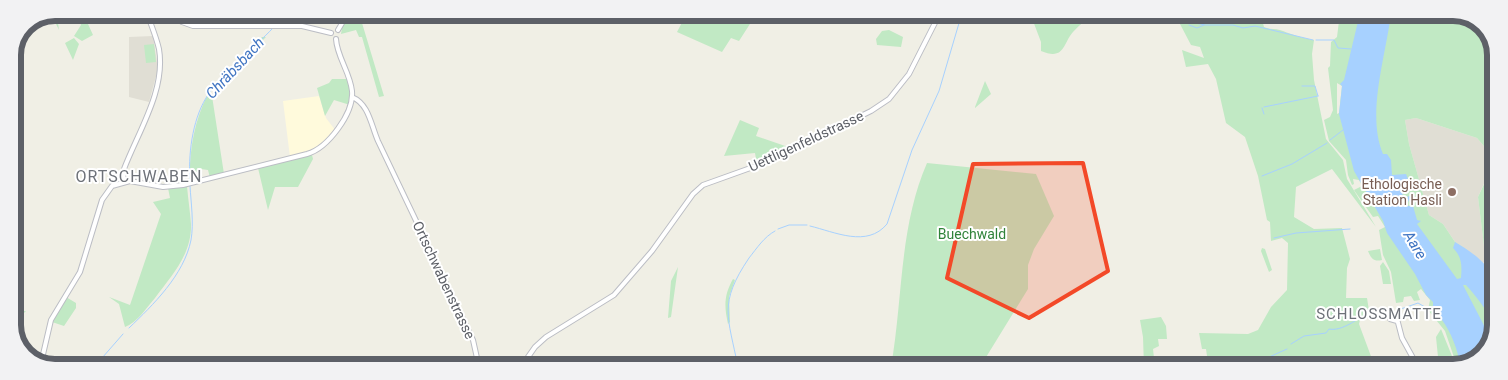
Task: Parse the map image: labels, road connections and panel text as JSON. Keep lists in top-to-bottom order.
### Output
{
  "streets": {
    "main road": ["Uettligenfeldstrasse", "Ortschwabenstrasse"]
  },
  "districts": ["ORTSCHWABEN", "SCHLOSSMATTE"],
  "water": ["Chräbsbach", "Aare"],
  "parks": ["Buechwald"],
  "places": ["Ethologische Station Hasli"]
}
